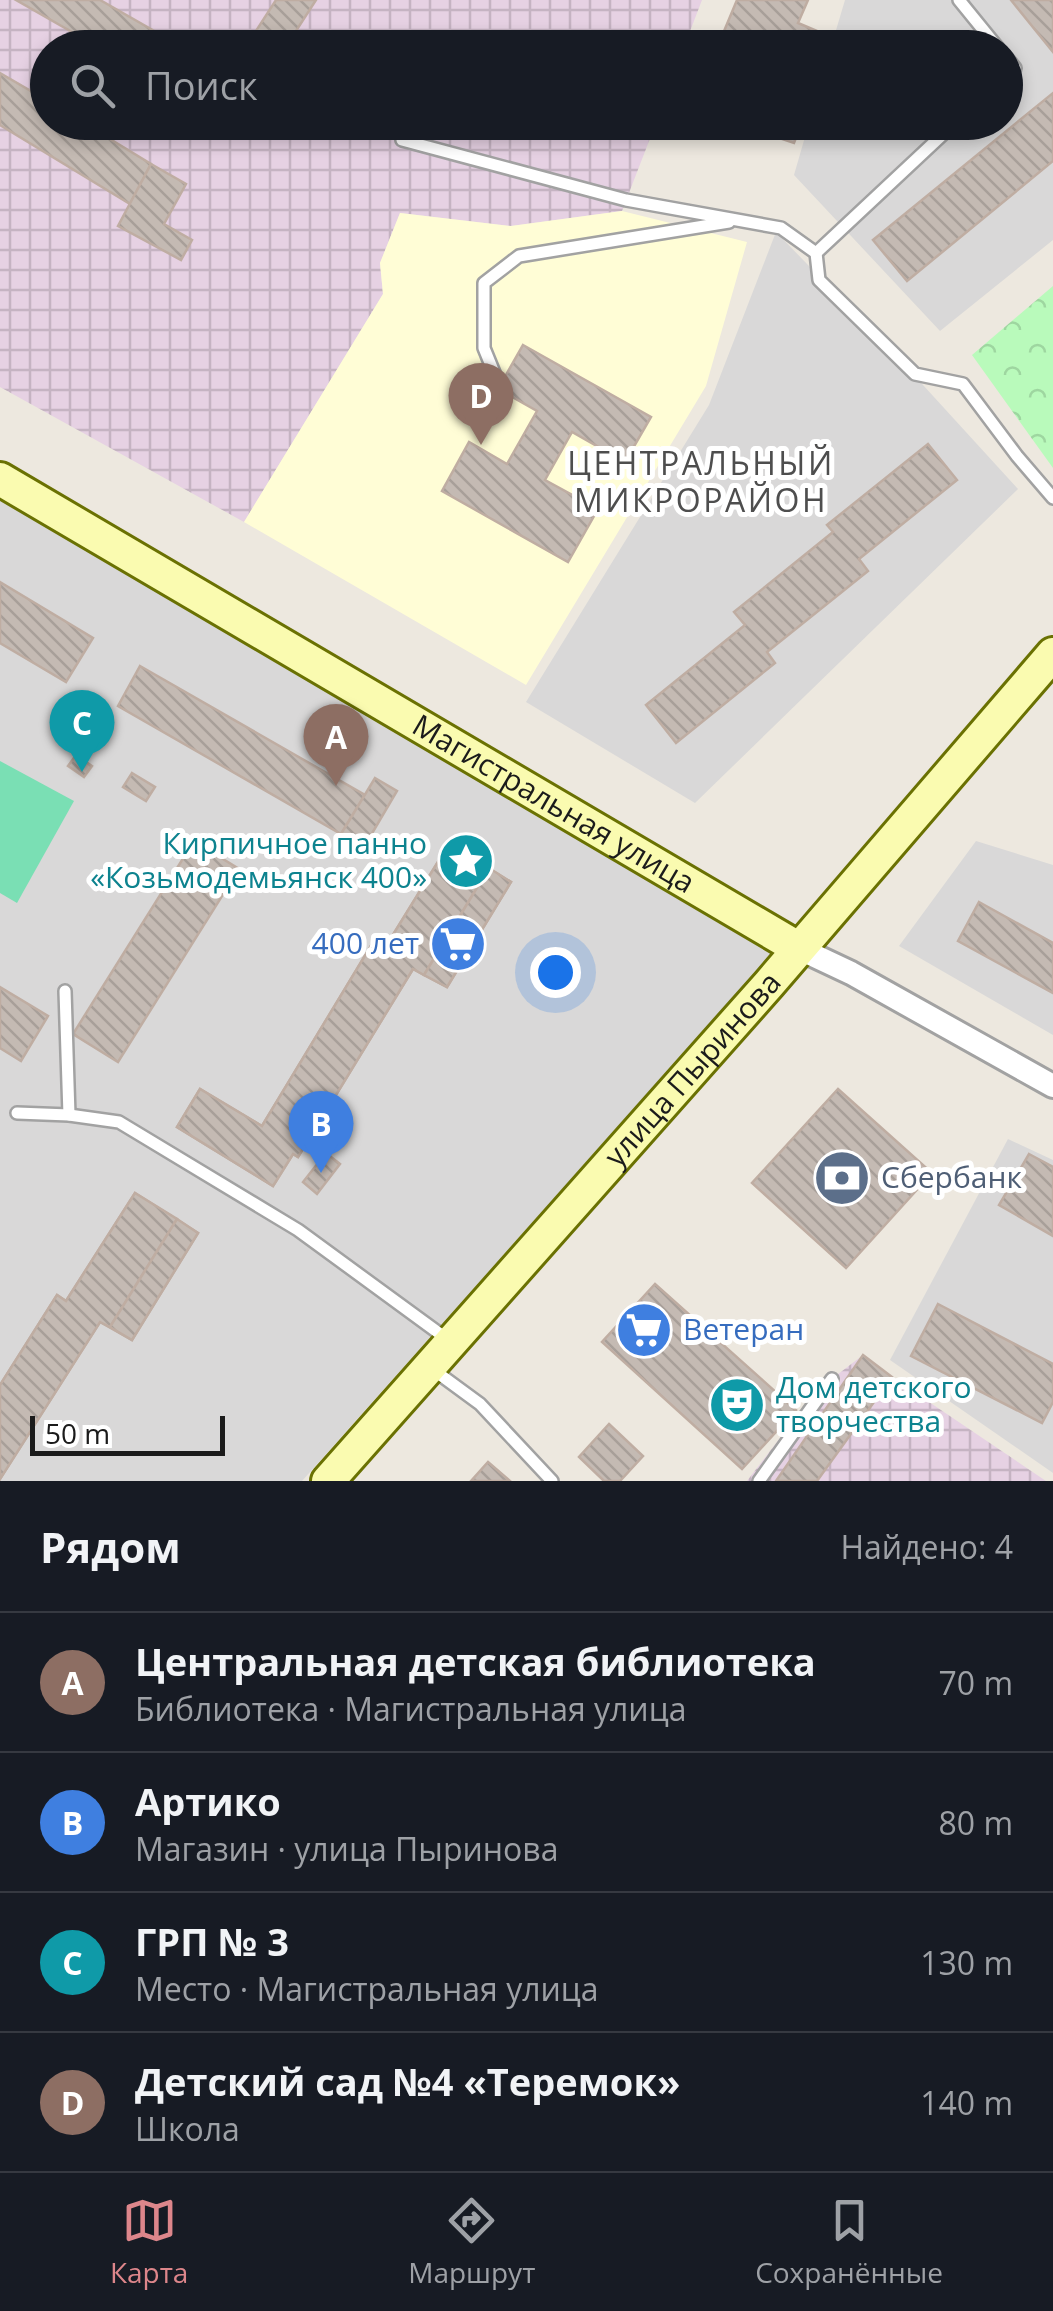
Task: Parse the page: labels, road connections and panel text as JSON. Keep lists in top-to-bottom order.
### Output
{
  "streets": {
    "main road": ["Магистральная улица", "улица Пыринова"]
  },
  "crossings": [
    ["Магистральная улица", "улица Пыринова"]
  ],
  "districts": ["ЦЕНТРАЛЬНЫЙ МИКРОРАЙОН"],
  "places": {
    "place": ["Кирпичное панно «Козьмодемьянск 400»"],
    "supermarket": ["400 лет", "Ветеран"],
    "bank": ["Сбербанк"],
    "theatre": ["Дом детского творчества"]
  },
  "scale_bar": "50 m",
  "page": {
    "search": "Поиск",
    "pins": [
      "D",
      "C",
      "A",
      "B"
    ],
    "scale": "50 m",
    "heading": ["Рядом", "Найдено: 4"],
    "list": [
      {
        "mark": "A",
        "name": "Центральная детская библиотека",
        "note": "Библиотека · Магистральная улица",
        "value": "70 m"
      },
      {
        "mark": "B",
        "name": "Артико",
        "note": "Магазин · улица Пыринова",
        "value": "80 m"
      },
      {
        "mark": "C",
        "name": "ГРП № 3",
        "note": "Место · Магистральная улица",
        "value": "130 m"
      },
      {
        "mark": "D",
        "name": "Детский сад №4 «Теремок»",
        "note": "Школа",
        "value": "140 m"
      }
    ],
    "nav": ["Карта", "Маршрут", "Сохранённые"]
  }
}
